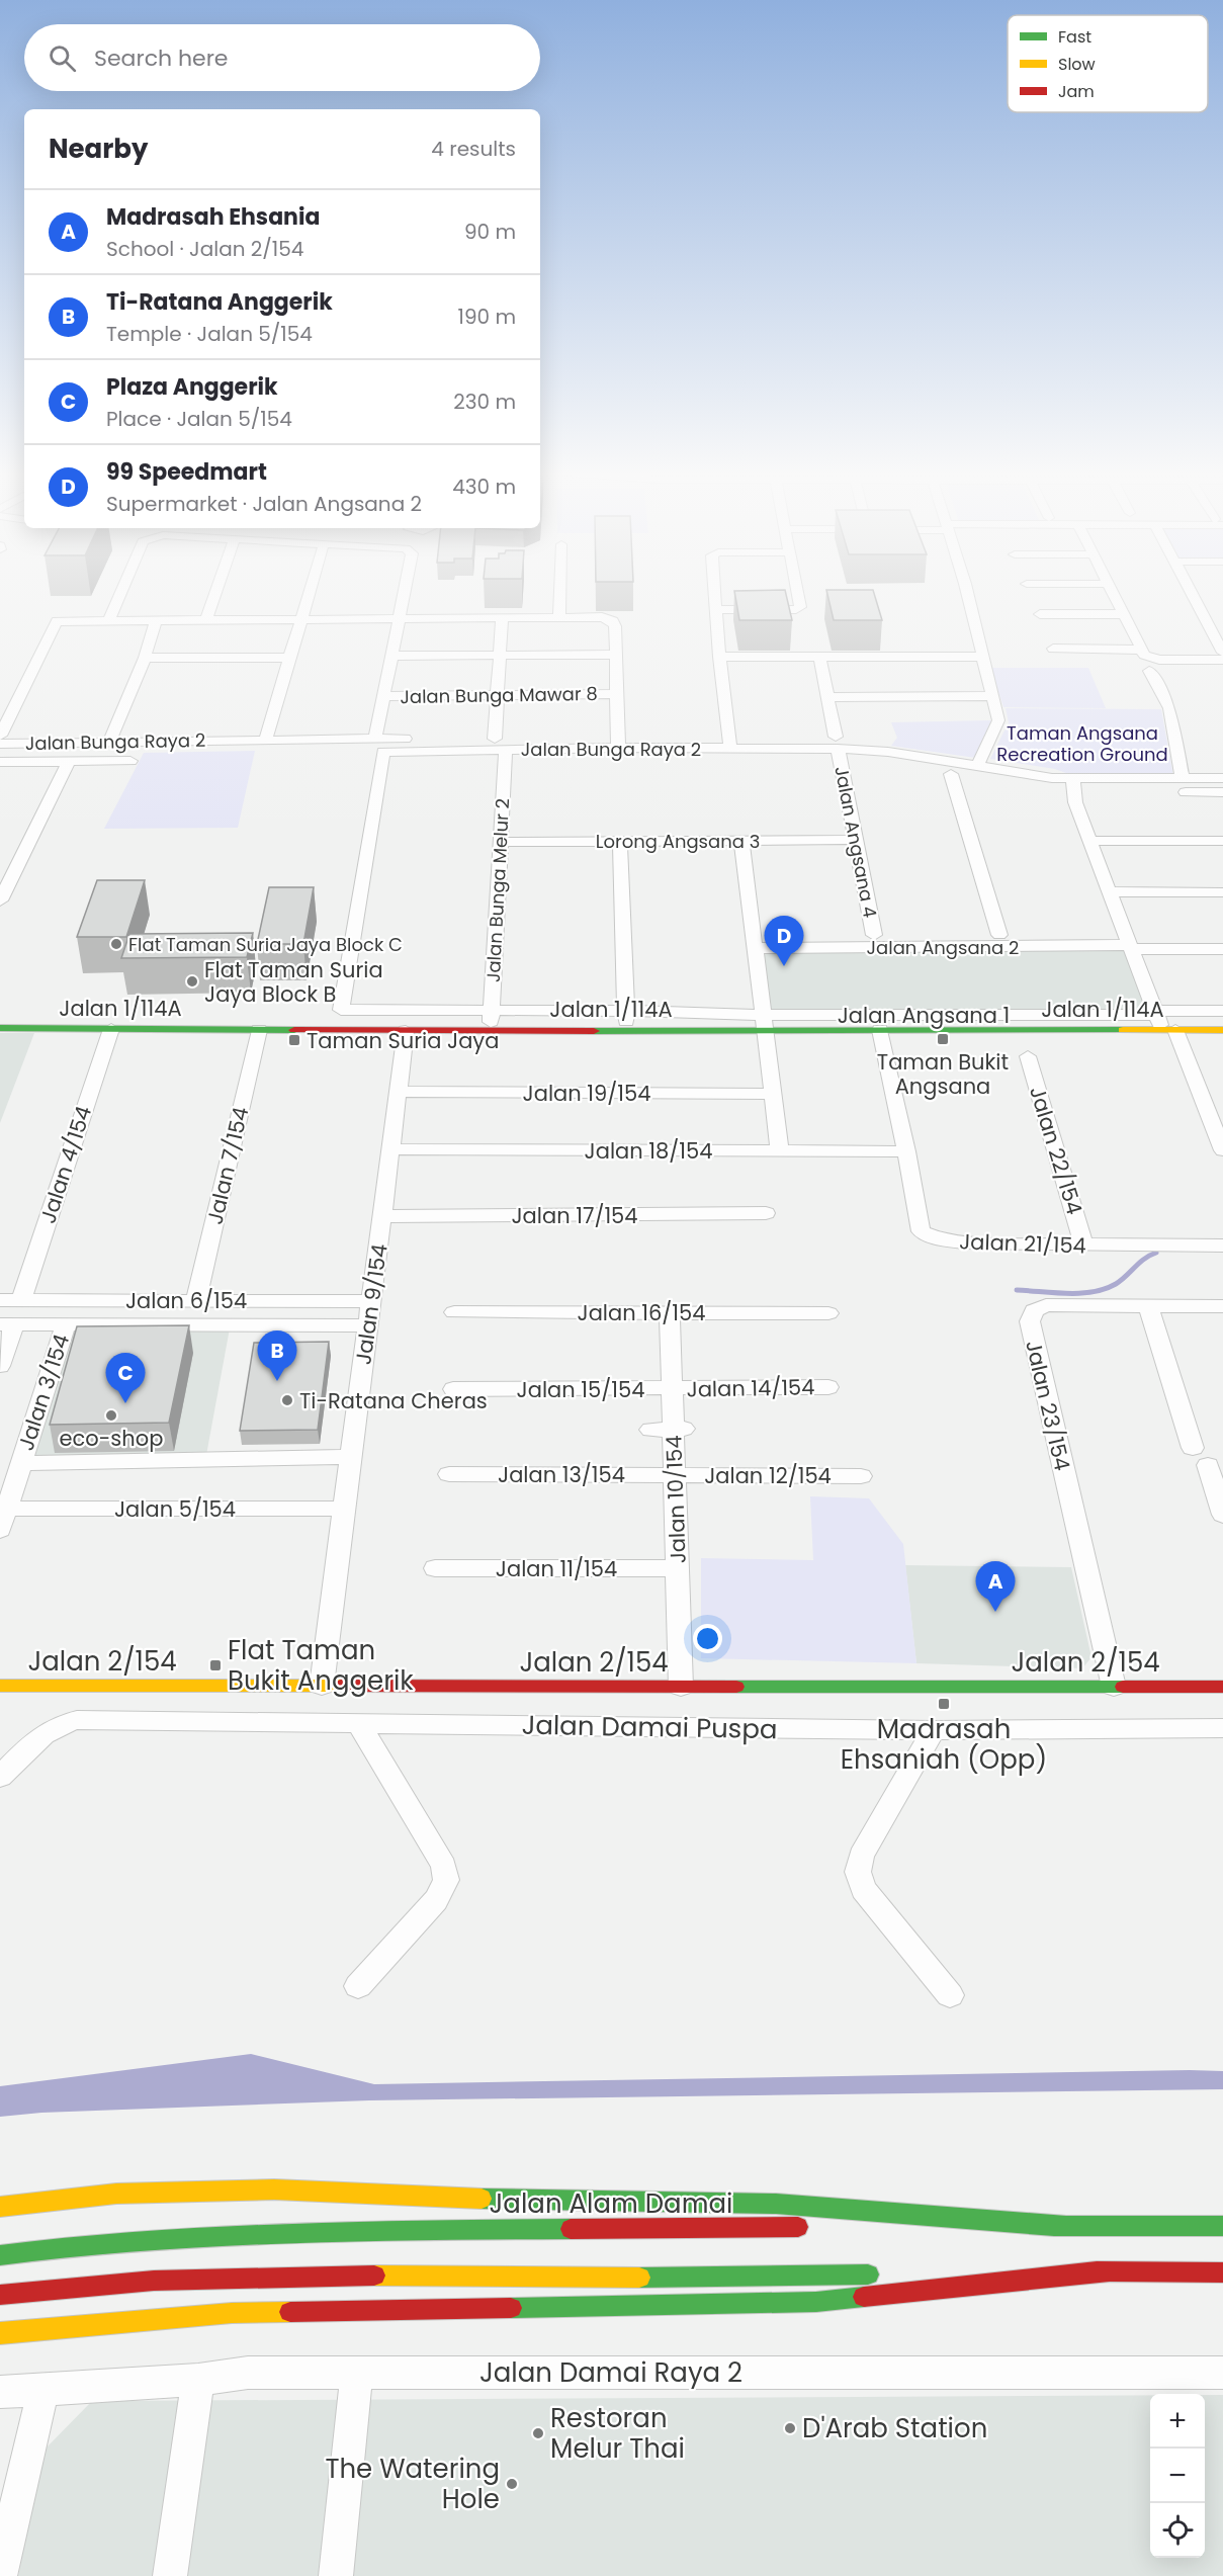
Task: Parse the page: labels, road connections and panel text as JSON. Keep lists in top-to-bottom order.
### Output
{
  "streets": {
    "main road": ["Jalan 1/114A", "Jalan 2/154", "Jalan Alam Damai"],
    "street": [
      "Jalan Bunga Mawar 8",
      "Jalan Bunga Raya 2",
      "Lorong Angsana 3",
      "Jalan Angsana 4",
      "Jalan Bunga Melur 2",
      "Jalan Angsana 2",
      "Jalan Angsana 1",
      "Jalan 19/154",
      "Jalan 18/154",
      "Jalan 22/154",
      "Jalan 4/154",
      "Jalan 7/154",
      "Jalan 17/154",
      "Jalan 21/154",
      "Jalan 6/154",
      "Jalan 9/154",
      "Jalan 16/154",
      "Jalan 14/154",
      "Jalan 15/154",
      "Jalan 3/154",
      "Jalan 23/154",
      "Jalan 13/154",
      "Jalan 12/154",
      "Jalan 10/154",
      "Jalan 5/154",
      "Jalan 11/154",
      "Jalan Damai Puspa",
      "Jalan Damai Raya 2"
    ]
  },
  "crossings": [
    ["Jalan Bunga Raya 2", "Jalan Angsana 4"],
    ["Jalan Bunga Raya 2", "Jalan Bunga Melur 2"],
    ["Jalan Bunga Raya 2", "Jalan Angsana 1"],
    ["Lorong Angsana 3", "Jalan Angsana 4"],
    ["Lorong Angsana 3", "Jalan Bunga Melur 2"],
    ["Jalan Bunga Melur 2", "Jalan 1/114A"],
    ["Jalan Bunga Melur 2", "Jalan Angsana 1"],
    ["Jalan 1/114A", "Jalan Angsana 1"],
    ["Jalan 1/114A", "Jalan 4/154"],
    ["Jalan 1/114A", "Jalan 7/154"],
    ["Jalan 1/114A", "Jalan 21/154"],
    ["Jalan 1/114A", "Jalan 9/154"],
    ["Jalan 19/154", "Jalan 9/154"],
    ["Jalan 18/154", "Jalan 21/154"],
    ["Jalan 18/154", "Jalan 9/154"],
    ["Jalan 22/154", "Jalan 21/154"],
    ["Jalan 4/154", "Jalan 6/154"],
    ["Jalan 7/154", "Jalan 6/154"],
    ["Jalan 17/154", "Jalan 9/154"],
    ["Jalan 6/154", "Jalan 9/154"],
    ["Jalan 9/154", "Jalan 5/154"],
    ["Jalan 9/154", "Jalan 2/154"],
    ["Jalan 16/154", "Jalan 10/154"],
    ["Jalan 14/154", "Jalan 15/154"],
    ["Jalan 14/154", "Jalan 10/154"],
    ["Jalan 15/154", "Jalan 10/154"],
    ["Jalan 3/154", "Jalan 5/154"],
    ["Jalan 23/154", "Jalan 2/154"],
    ["Jalan 13/154", "Jalan 12/154"],
    ["Jalan 13/154", "Jalan 10/154"],
    ["Jalan 12/154", "Jalan 10/154"],
    ["Jalan 10/154", "Jalan 11/154"],
    ["Jalan 10/154", "Jalan 2/154"]
  ],
  "parks": ["Taman Angsana Recreation Ground"],
  "places": {
    "other": [
      "Flat Taman Suria Jaya Block C",
      "Flat Taman Suria Jaya Block B",
      "Ti-Ratana Cheras",
      "eco-shop",
      "D'Arab Station",
      "Restoran Melur Thai",
      "The Watering Hole"
    ],
    "transit": [
      "Taman Bukit Angsana",
      "Taman Suria Jaya",
      "Flat Taman Bukit Anggerik",
      "Madrasah Ehsaniah (Opp)"
    ]
  },
  "legend": ["Fast", "Slow", "Jam"],
  "page": {
    "search": "Search here",
    "heading": ["Nearby", "4 results"],
    "list": [
      {
        "mark": "A",
        "name": "Madrasah Ehsania",
        "note": "School · Jalan 2/154",
        "value": "90 m"
      },
      {
        "mark": "B",
        "name": "Ti-Ratana Anggerik",
        "note": "Temple · Jalan 5/154",
        "value": "190 m"
      },
      {
        "mark": "C",
        "name": "Plaza Anggerik",
        "note": "Place · Jalan 5/154",
        "value": "230 m"
      },
      {
        "mark": "D",
        "name": "99 Speedmart",
        "note": "Supermarket · Jalan Angsana 2",
        "value": "430 m"
      }
    ],
    "pins": [
      "D",
      "B",
      "C",
      "A"
    ],
    "map_buttons": ["+", "−"]
  }
}
